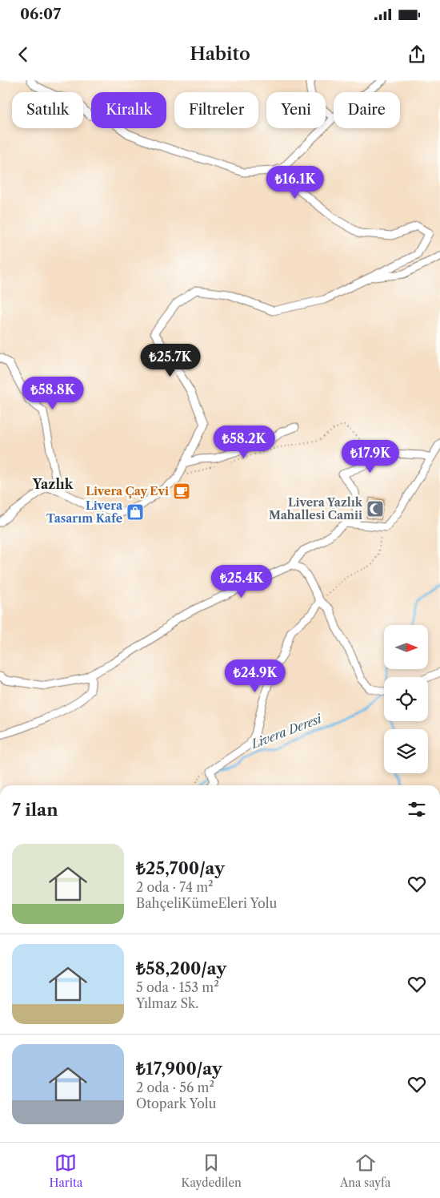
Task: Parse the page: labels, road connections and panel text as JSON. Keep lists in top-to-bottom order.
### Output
{
  "districts": ["Yazlık"],
  "water": ["Livera Deresi"],
  "places": {
    "cafe": ["Livera Çay Evi"],
    "mosque": ["Livera Yazlık Mahallesi Camii"],
    "shop": ["Livera Tasarım Kafe"]
  },
  "north": "right",
  "page": {
    "status": "06:07",
    "header": "Habito",
    "chip": [
      "Satılık",
      "Kiralık",
      "Filtreler",
      "Yeni",
      "Daire"
    ],
    "price": [
      "₺16.1K",
      "₺25.7K",
      "₺58.8K",
      "₺58.2K",
      "₺17.9K",
      "₺25.4K",
      "₺24.9K"
    ],
    "heading": "7 ilan",
    "list": [
      {
        "name": "₺25,700/ay",
        "note": "2 oda · 74 m² · BahçeliKümeEleri Yolu"
      },
      {
        "name": "₺58,200/ay",
        "note": "5 oda · 153 m² · Yılmaz Sk."
      },
      {
        "name": "₺17,900/ay",
        "note": "2 oda · 56 m² · Otopark Yolu"
      }
    ],
    "tabs": ["Harita", "Kaydedilen", "Ana sayfa"]
  }
}
